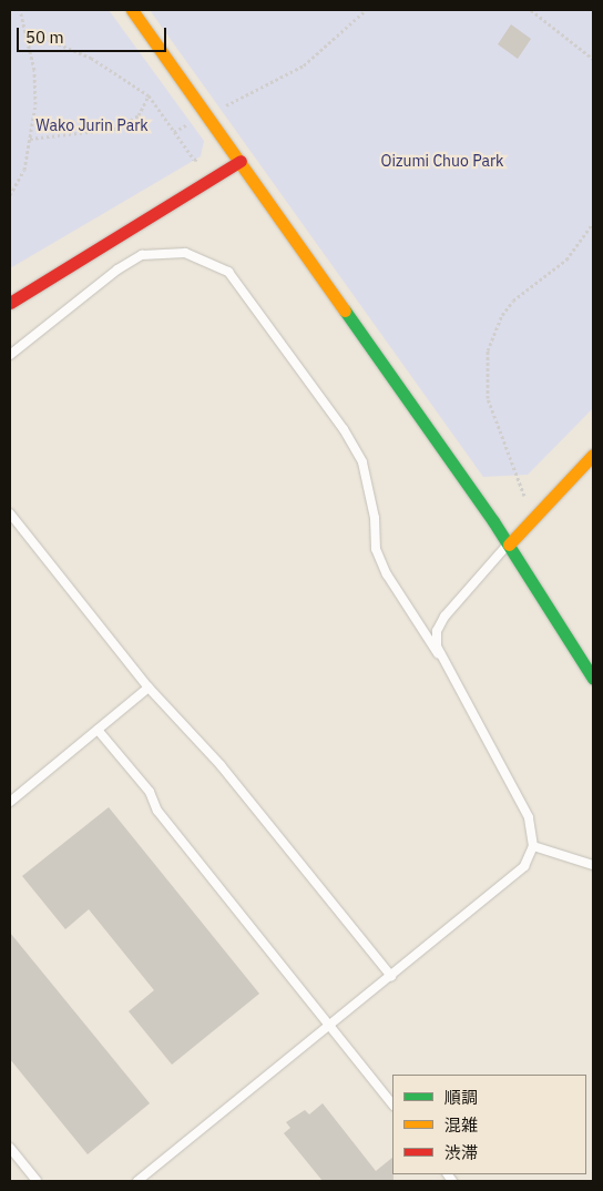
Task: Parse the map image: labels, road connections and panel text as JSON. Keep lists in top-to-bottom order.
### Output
{
  "parks": ["Wako Jurin Park", "Oizumi Chuo Park"],
  "legend": ["順調", "混雑", "渋滞"],
  "scale_bar": "50 m"
}
